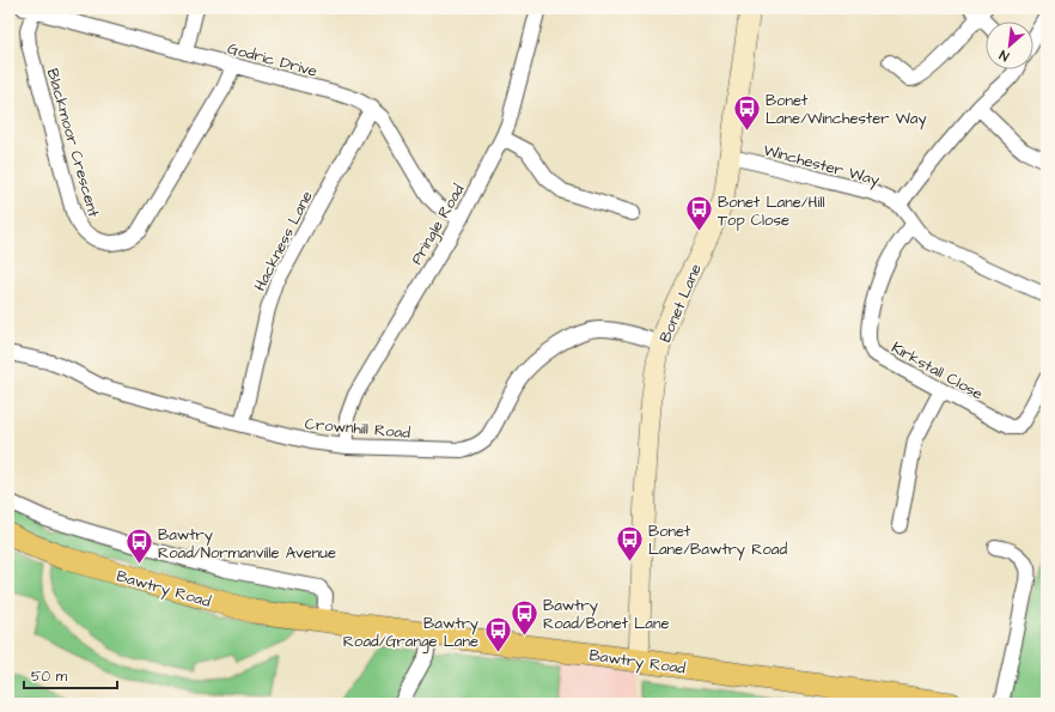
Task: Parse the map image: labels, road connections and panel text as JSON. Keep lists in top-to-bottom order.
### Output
{
  "streets": {
    "main road": ["Bonet Lane", "Bawtry Road"],
    "street": [
      "Godric Drive",
      "Blackmoor Crescent",
      "Winchester Way",
      "Pringle Road",
      "Hackness Lane",
      "Kirkstall Close",
      "Crownhill Road"
    ]
  },
  "crossings": [
    ["Godric Drive", "Blackmoor Crescent"],
    ["Godric Drive", "Pringle Road"],
    ["Godric Drive", "Hackness Lane"],
    ["Winchester Way", "Bonet Lane"],
    ["Winchester Way", "Kirkstall Close"],
    ["Pringle Road", "Crownhill Road"],
    ["Hackness Lane", "Crownhill Road"],
    ["Bonet Lane", "Crownhill Road"],
    ["Bonet Lane", "Bawtry Road"]
  ],
  "places": {
    "bus stop": [
      "Bonet Lane/Winchester Way",
      "Bonet Lane/Hill Top Close",
      "Bonet Lane/Bawtry Road",
      "Bawtry Road/Normanville Avenue",
      "Bawtry Road/Bonet Lane",
      "Bawtry Road/Grange Lane"
    ]
  },
  "scale_bar": "50 m",
  "north": "bottom left"
}
